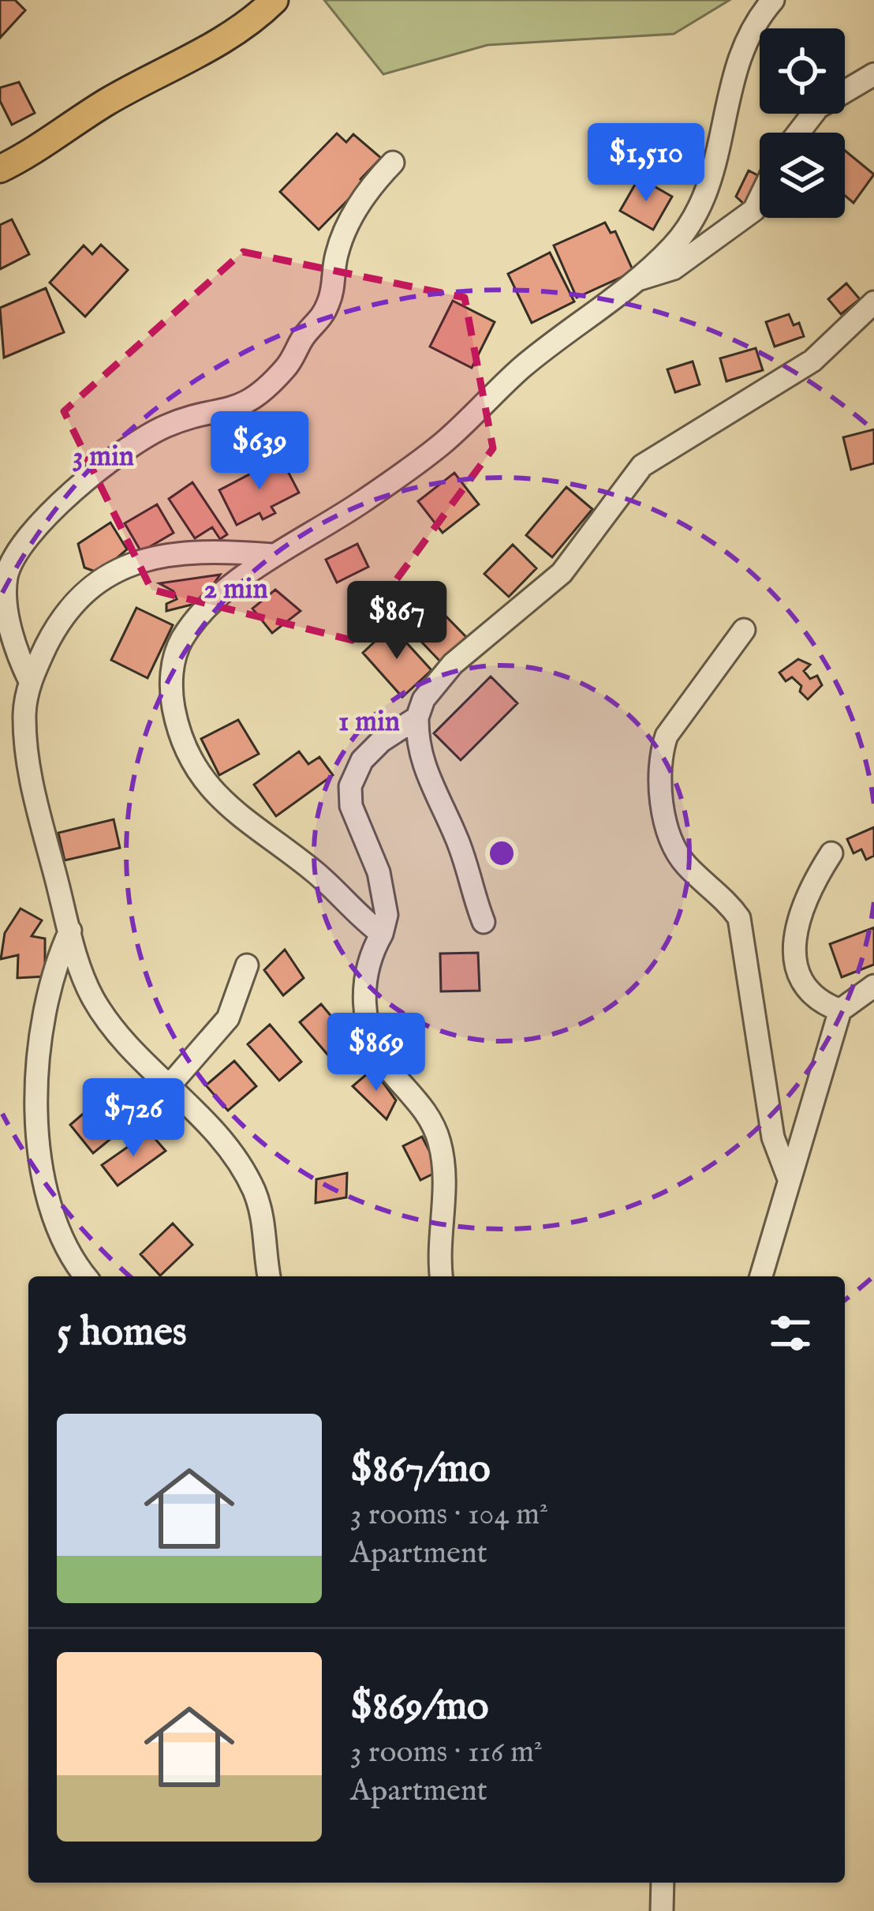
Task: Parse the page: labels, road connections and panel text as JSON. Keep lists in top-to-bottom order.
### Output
{
  "page": {
    "price": [
      "$1,510",
      "$639",
      "$867",
      "$869",
      "$726"
    ],
    "heading": "5 homes",
    "list": [
      {
        "name": "$867/mo",
        "note": "3 rooms · 104 m² · Apartment"
      },
      {
        "name": "$869/mo",
        "note": "3 rooms · 116 m² · Apartment"
      }
    ]
  },
  "rings": ["3 min", "2 min", "1 min"]
}
